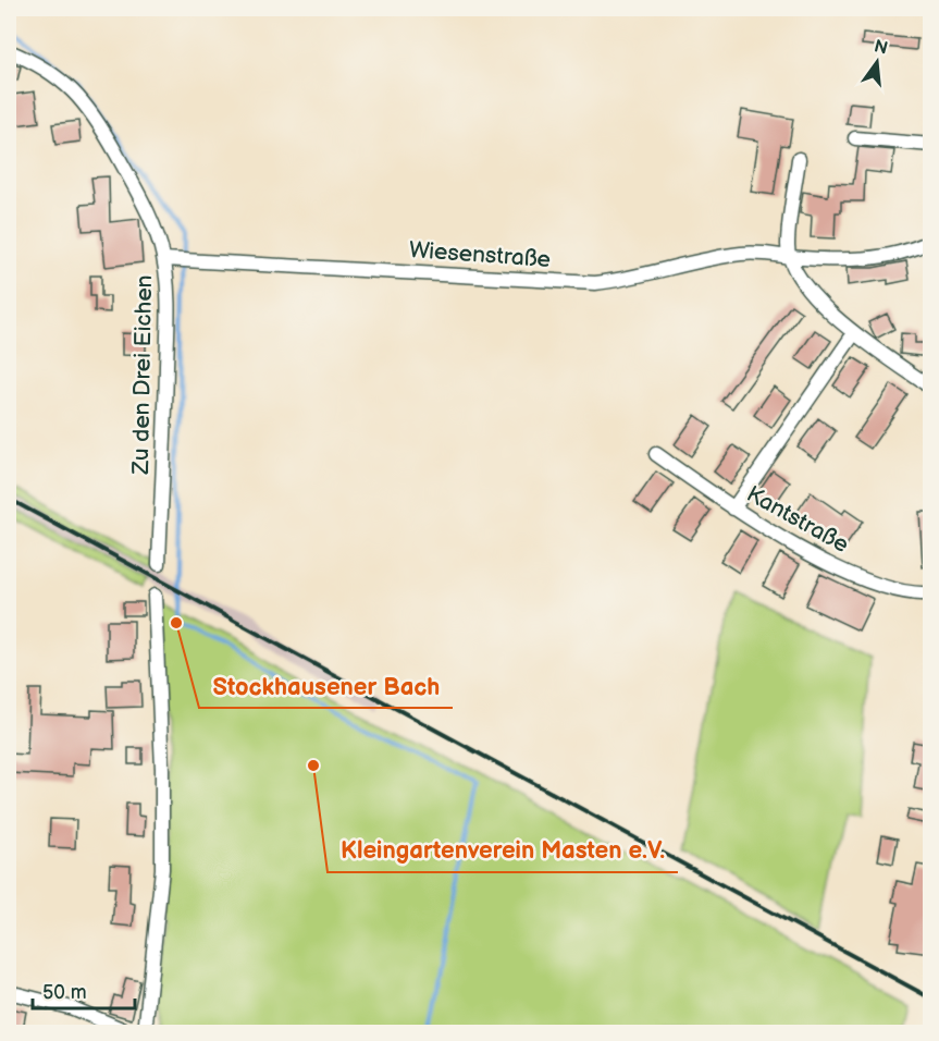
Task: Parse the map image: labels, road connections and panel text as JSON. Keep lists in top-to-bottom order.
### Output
{
  "streets": {
    "street": ["Wiesenstraße", "Zu den Drei Eichen", "Kantstraße"]
  },
  "crossings": [
    ["Wiesenstraße", "Zu den Drei Eichen"]
  ],
  "places": ["Stockhausener Bach", "Kleingartenverein Masten e.V."],
  "scale_bar": "50 m",
  "north": "top"
}
